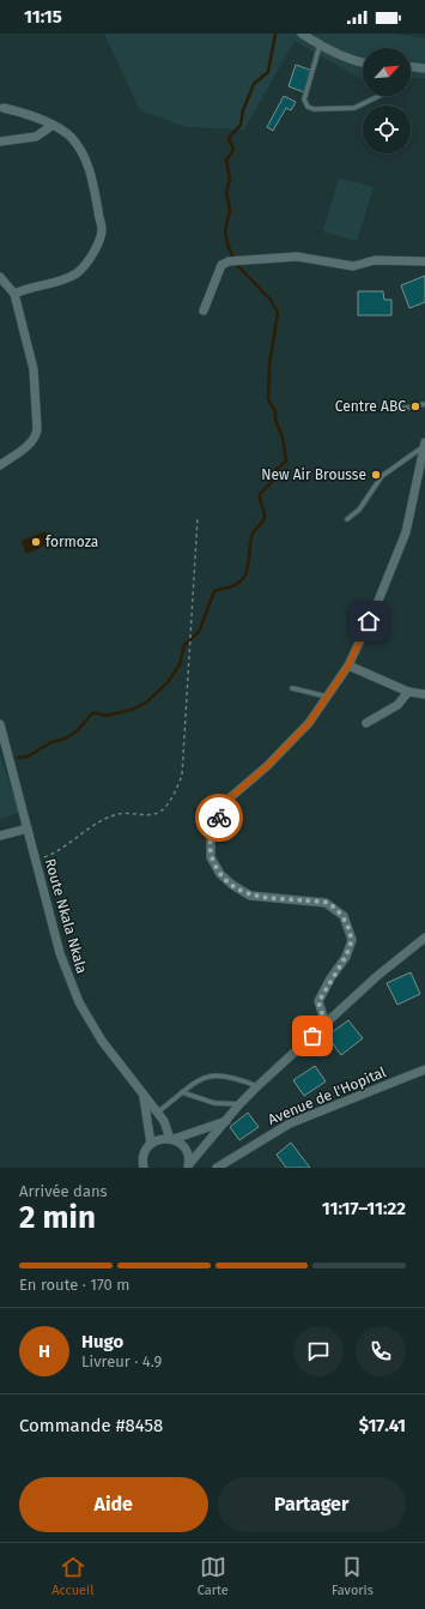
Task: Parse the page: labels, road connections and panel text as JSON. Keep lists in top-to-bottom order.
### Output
{
  "streets": {
    "street": ["Route Nkala Nkala", "Avenue de l'Hopital"]
  },
  "places": ["Centre ABC", "New Air Brousse", "formoza"],
  "north": "top right",
  "page": {
    "status": "11:15",
    "heading": ["2 min", "Arrivée dans", "11:17–11:22"],
    "panel": [
      "Hugo",
      "Livreur · 4.9",
      "Commande #8458",
      "$17.41"
    ],
    "bar": "En route · 170 m",
    "round": "H",
    "buttons": ["Aide", "Partager"],
    "tabs": ["Accueil", "Carte", "Favoris"]
  }
}
